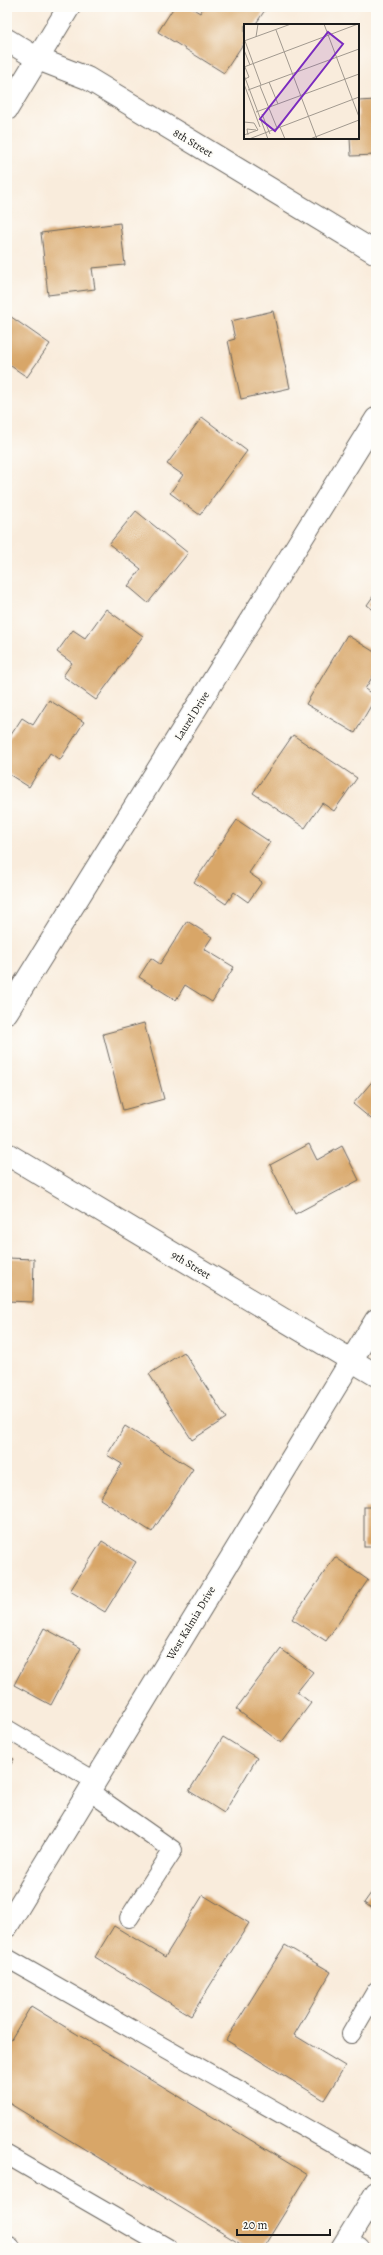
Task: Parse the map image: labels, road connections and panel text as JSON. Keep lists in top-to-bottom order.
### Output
{
  "streets": {
    "street": [
      "8th Street",
      "Laurel Drive",
      "9th Street",
      "West Kalmia Drive"
    ]
  },
  "crossings": [
    ["9th Street", "West Kalmia Drive"]
  ],
  "scale_bar": "20 m"
}
